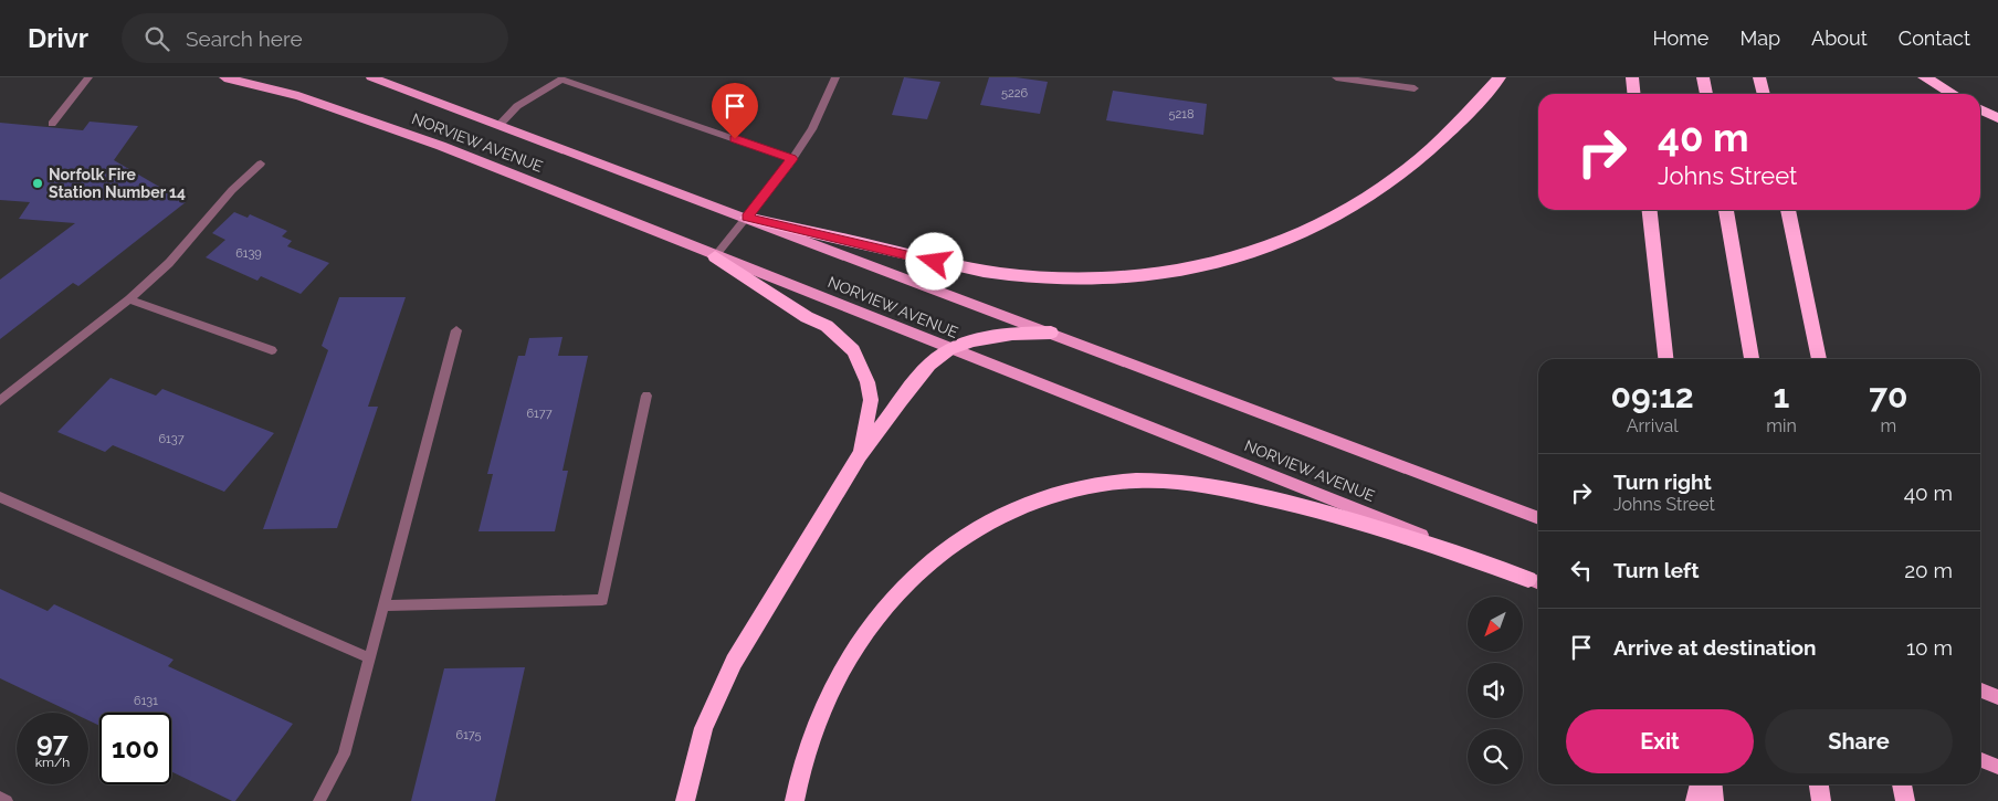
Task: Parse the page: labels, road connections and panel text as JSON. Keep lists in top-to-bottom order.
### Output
{
  "streets": {
    "main road": ["NORVIEW AVENUE"]
  },
  "places": ["Norfolk Fire Station Number 14"],
  "house_numbers": [
    "5226",
    "5218",
    "6139",
    "6177",
    "6137",
    "6131",
    "6175"
  ],
  "north": "bottom left",
  "page": {
    "header": "Drivr",
    "search": "Search here",
    "nav": [
      "Home",
      "Map",
      "About",
      "Contact"
    ],
    "turn": ["40 m", "Johns Street"],
    "eta": [
      "09:12",
      "Arrival",
      "1",
      "min",
      "70",
      "m"
    ],
    "list": [
      {
        "name": "Turn right",
        "note": "Johns Street",
        "value": "40 m"
      },
      {
        "name": "Turn left",
        "value": "20 m"
      },
      {
        "name": "Arrive at destination",
        "value": "10 m"
      }
    ],
    "buttons": ["Exit", "Share"],
    "speed": "97 km/h",
    "limit": "100"
  }
}
